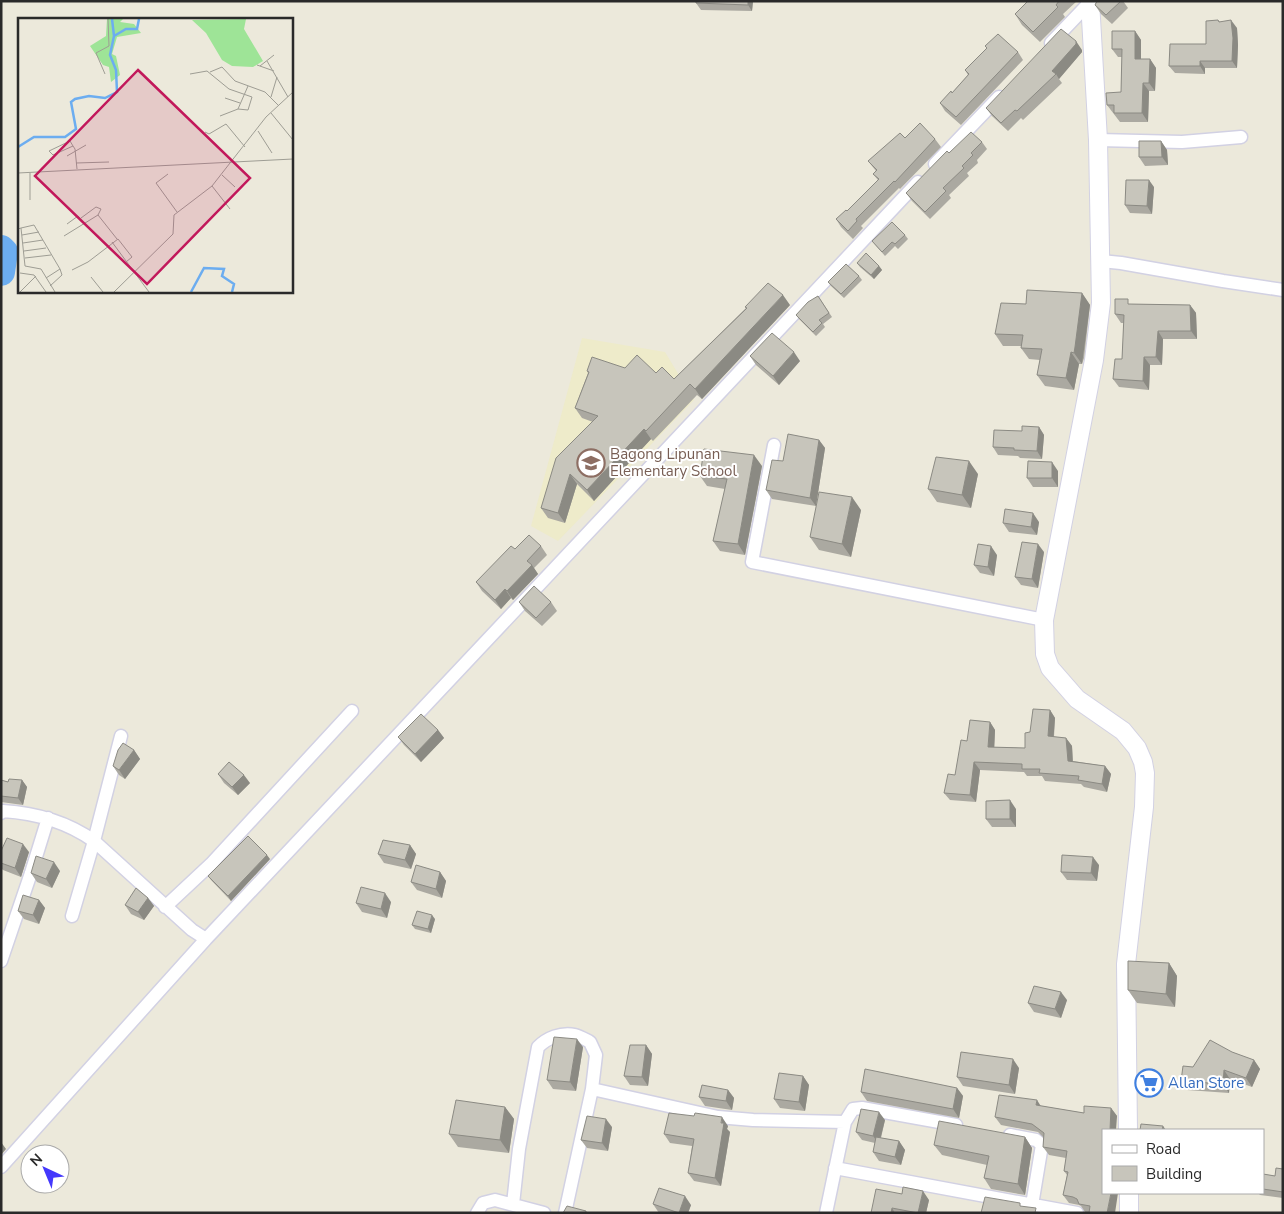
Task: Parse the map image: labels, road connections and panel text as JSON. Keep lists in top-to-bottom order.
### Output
{
  "places": {
    "school or university": ["Bagong Lipunan Elementary School"],
    "supermarket": ["Allan Store"]
  },
  "legend": ["Road", "Building"],
  "north": "top left"
}
